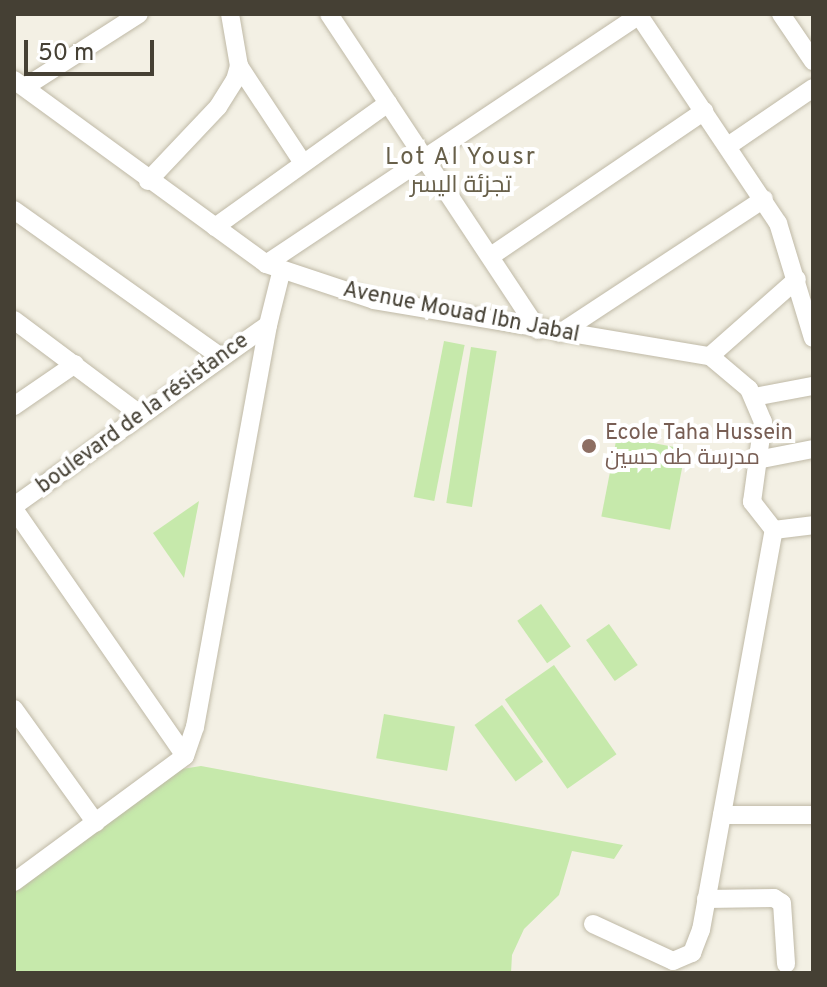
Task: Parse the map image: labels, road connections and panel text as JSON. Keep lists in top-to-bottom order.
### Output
{
  "streets": {
    "street": ["Avenue Mouad Ibn Jabal", "boulevard de la résistance"]
  },
  "crossings": [
    ["Avenue Mouad Ibn Jabal", "boulevard de la résistance"]
  ],
  "districts": ["Lot Al Yousr تجزئة اليسر"],
  "places": ["Ecole Taha Hussein مدرسة طه حسين"],
  "scale_bar": "50 m"
}
